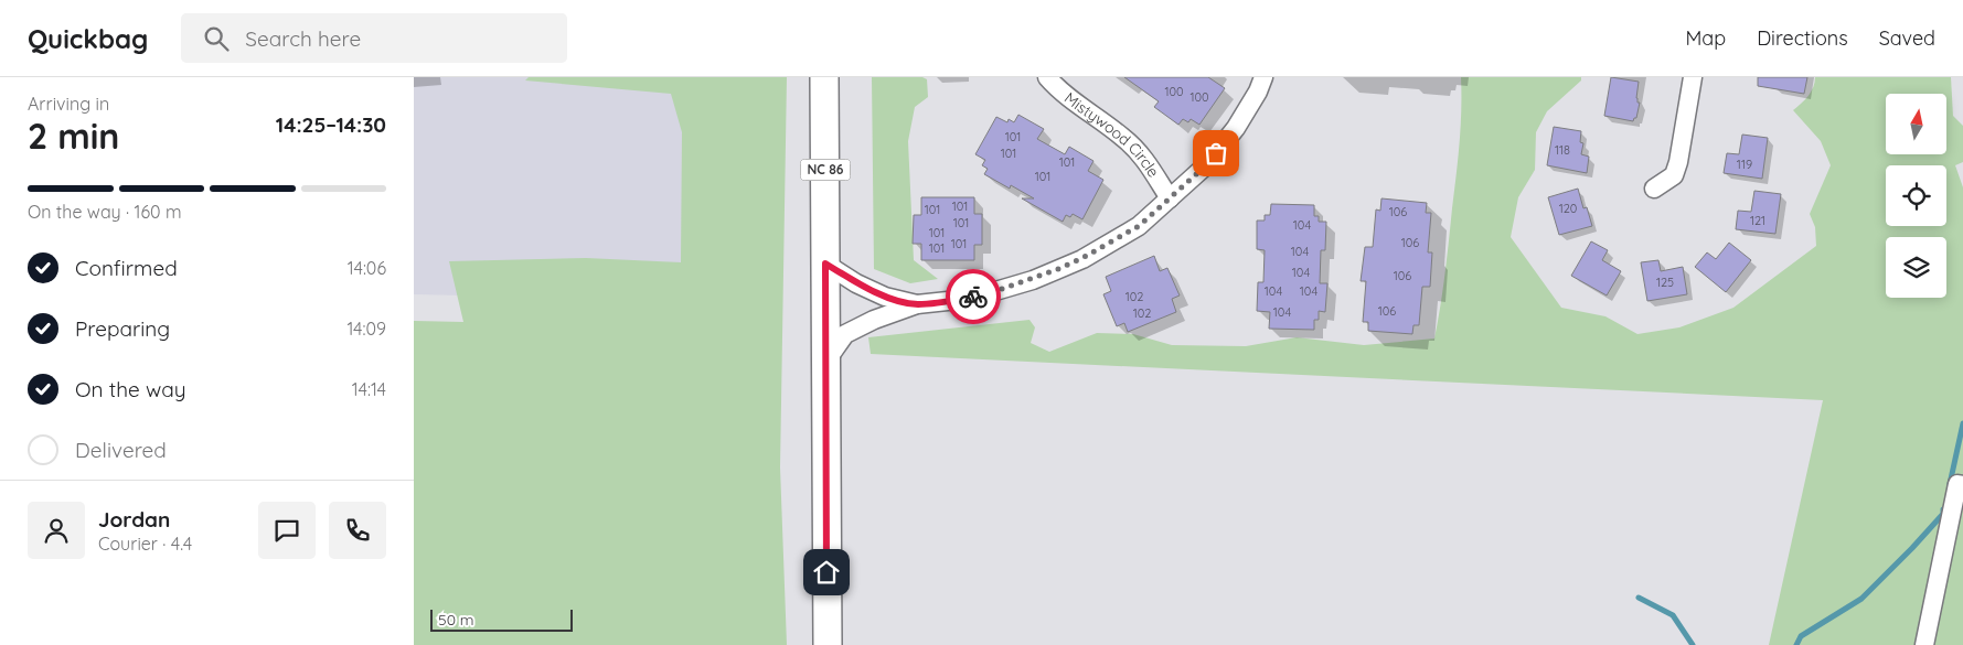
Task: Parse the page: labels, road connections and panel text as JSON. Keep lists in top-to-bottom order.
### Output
{
  "streets": {
    "main road": ["NC 86"],
    "street": ["Mistywood Circle"]
  },
  "house_numbers": [
    "100",
    "100",
    "101",
    "118",
    "101",
    "101",
    "119",
    "101",
    "101",
    "120",
    "101",
    "106",
    "121",
    "101",
    "104",
    "101",
    "106",
    "101",
    "101",
    "104",
    "104",
    "106",
    "125",
    "104",
    "104",
    "102",
    "106",
    "104",
    "102"
  ],
  "scale_bar": "50 m",
  "north": "top",
  "page": {
    "header": "Quickbag",
    "search": "Search here",
    "nav": ["Map", "Directions", "Saved"],
    "heading": ["2 min", "Arriving in", "14:25–14:30"],
    "panel": ["Jordan", "Courier · 4.4"],
    "bar": "On the way · 160 m",
    "list": [
      ["Confirmed", "14:06"],
      ["Preparing", "14:09"],
      ["On the way", "14:14"],
      "Delivered"
    ],
    "scale": "50 m"
  }
}
